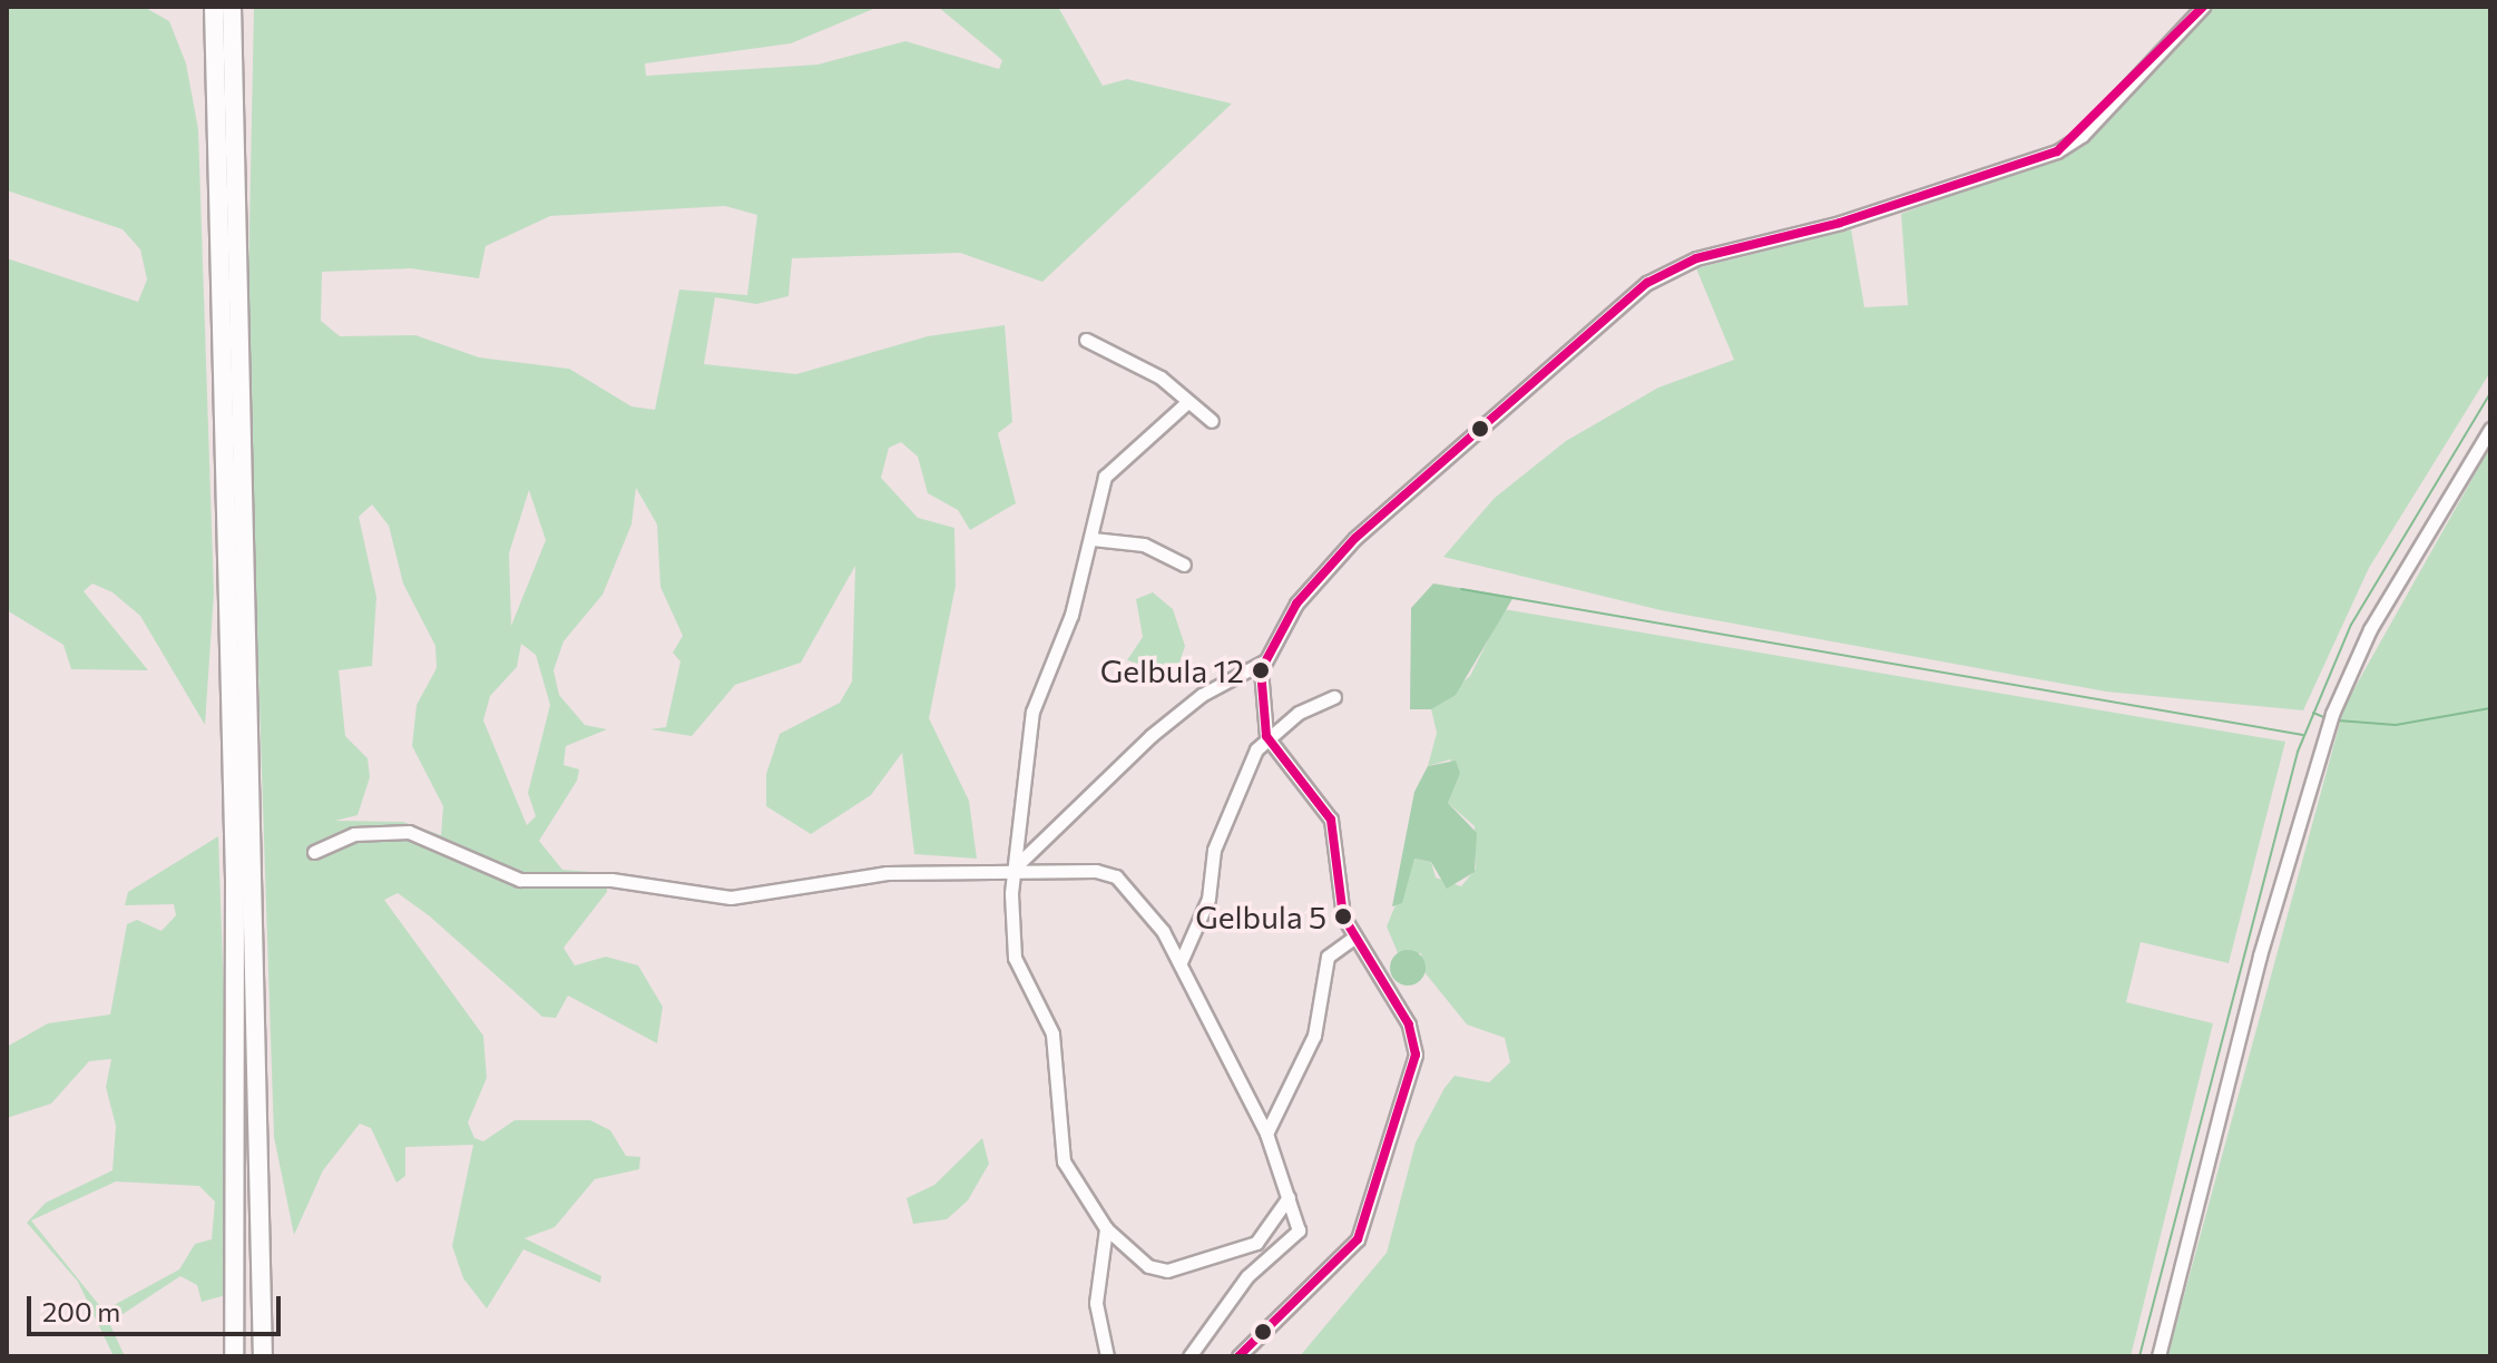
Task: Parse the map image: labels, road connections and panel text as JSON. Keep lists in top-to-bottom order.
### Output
{
  "places": ["Gelbula 12", "Gelbula 5"],
  "scale_bar": "200 m"
}
